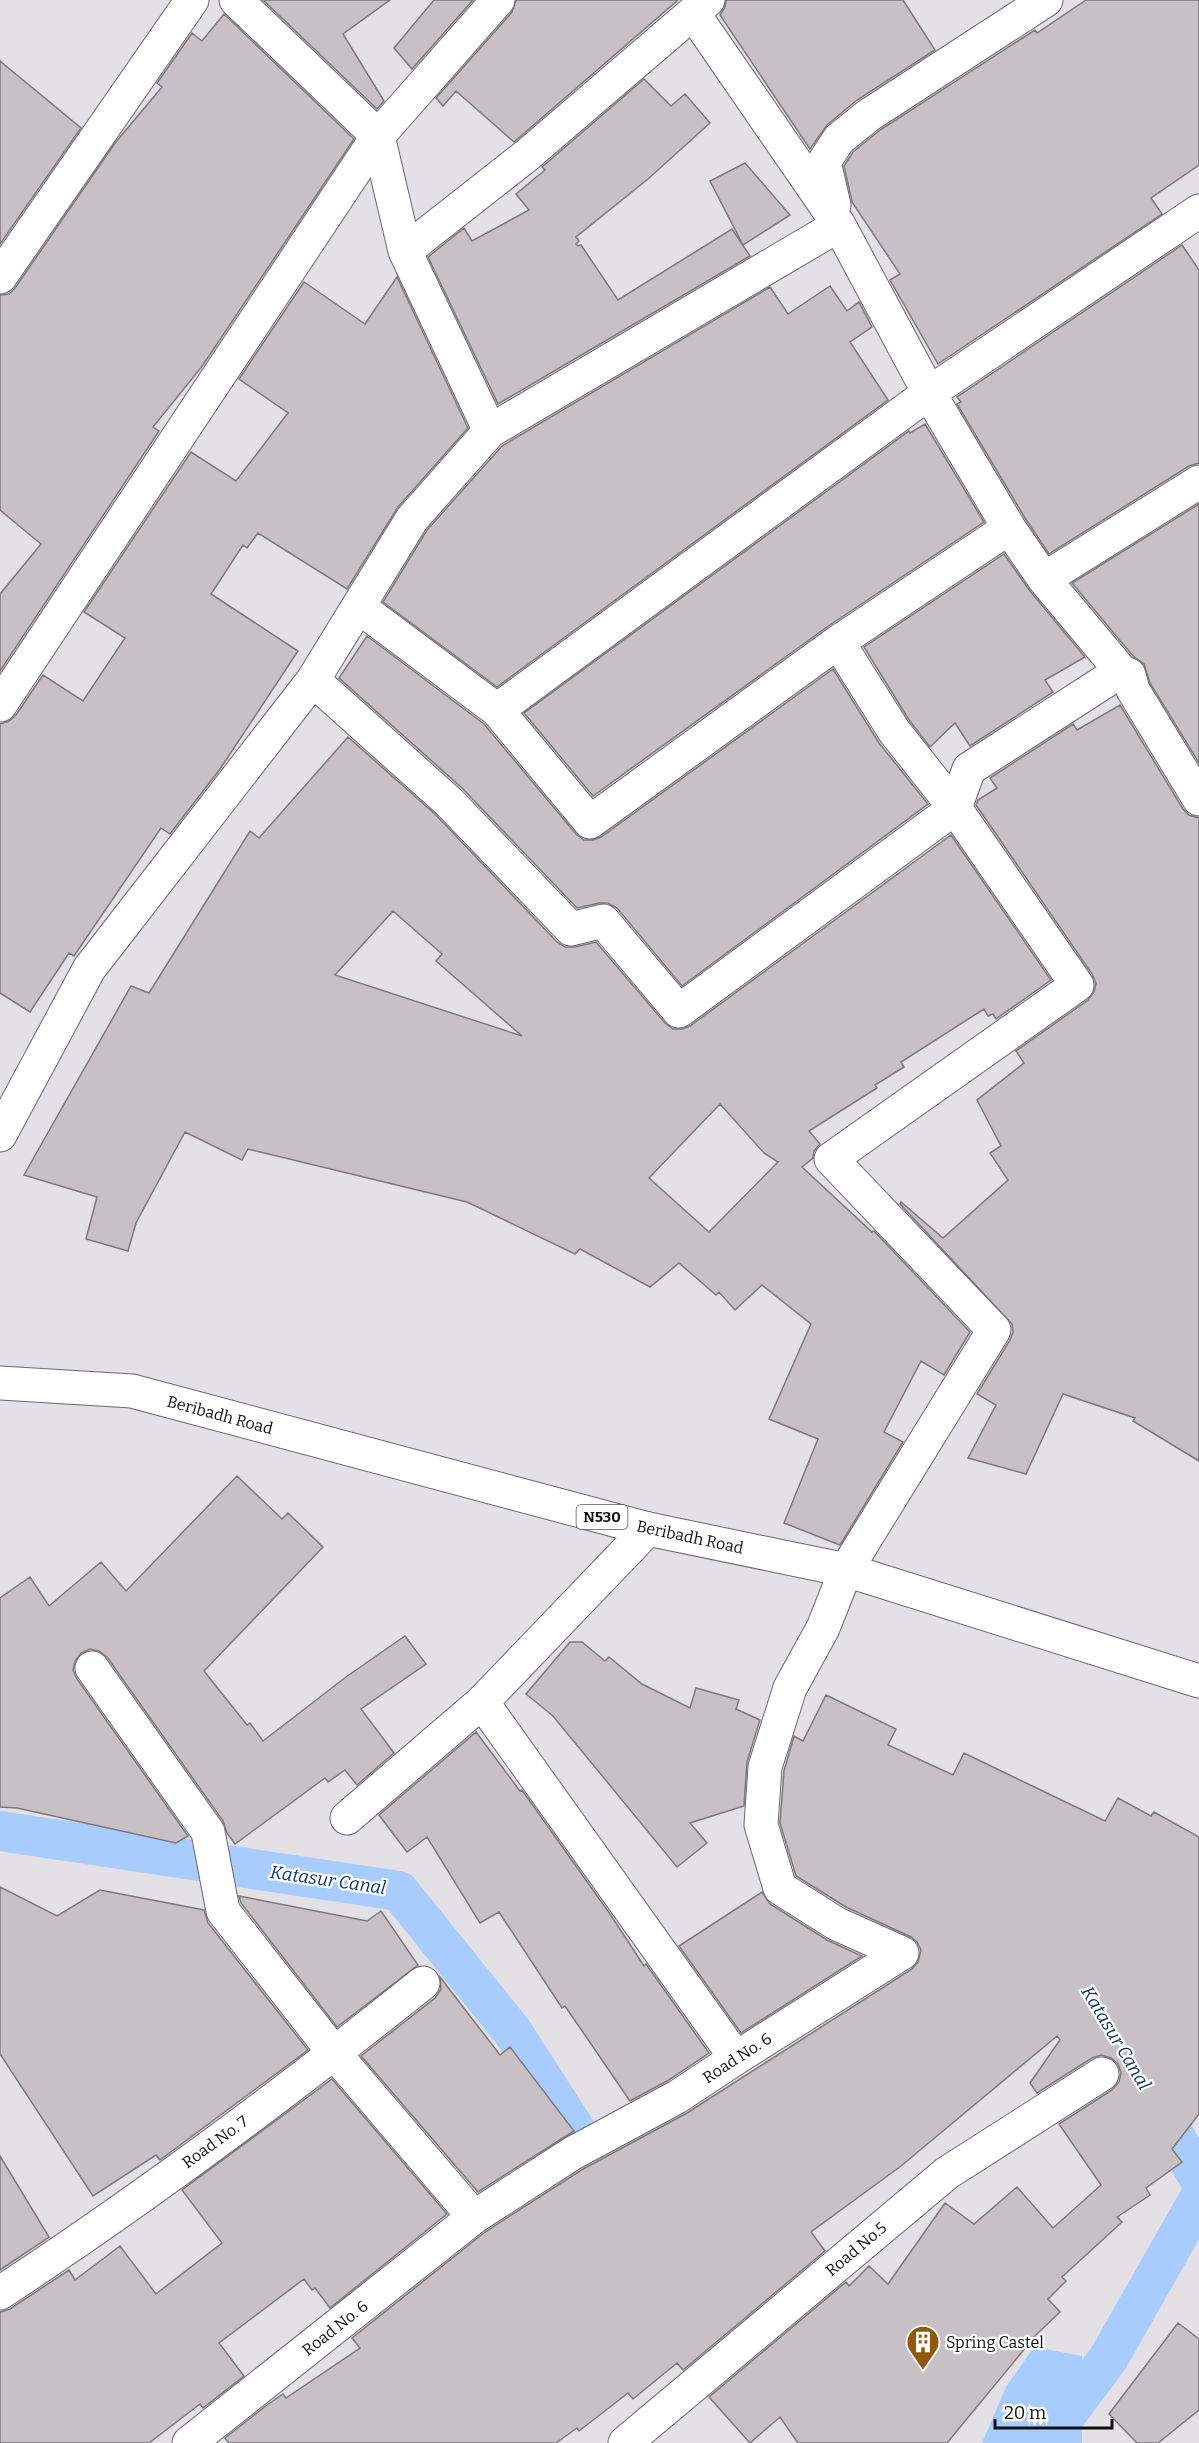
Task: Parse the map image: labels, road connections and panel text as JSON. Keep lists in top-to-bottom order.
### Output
{
  "streets": {
    "main road": [
      "Beribadh Road",
      "N530",
      "Road No. 6",
      "Road No. 7",
      "Road No.5"
    ]
  },
  "crossings": [
    ["Beribadh Road", "Road No. 6"]
  ],
  "water": ["Katasur Canal"],
  "places": {
    "building": ["Spring Castel"]
  },
  "scale_bar": "20 m"
}
